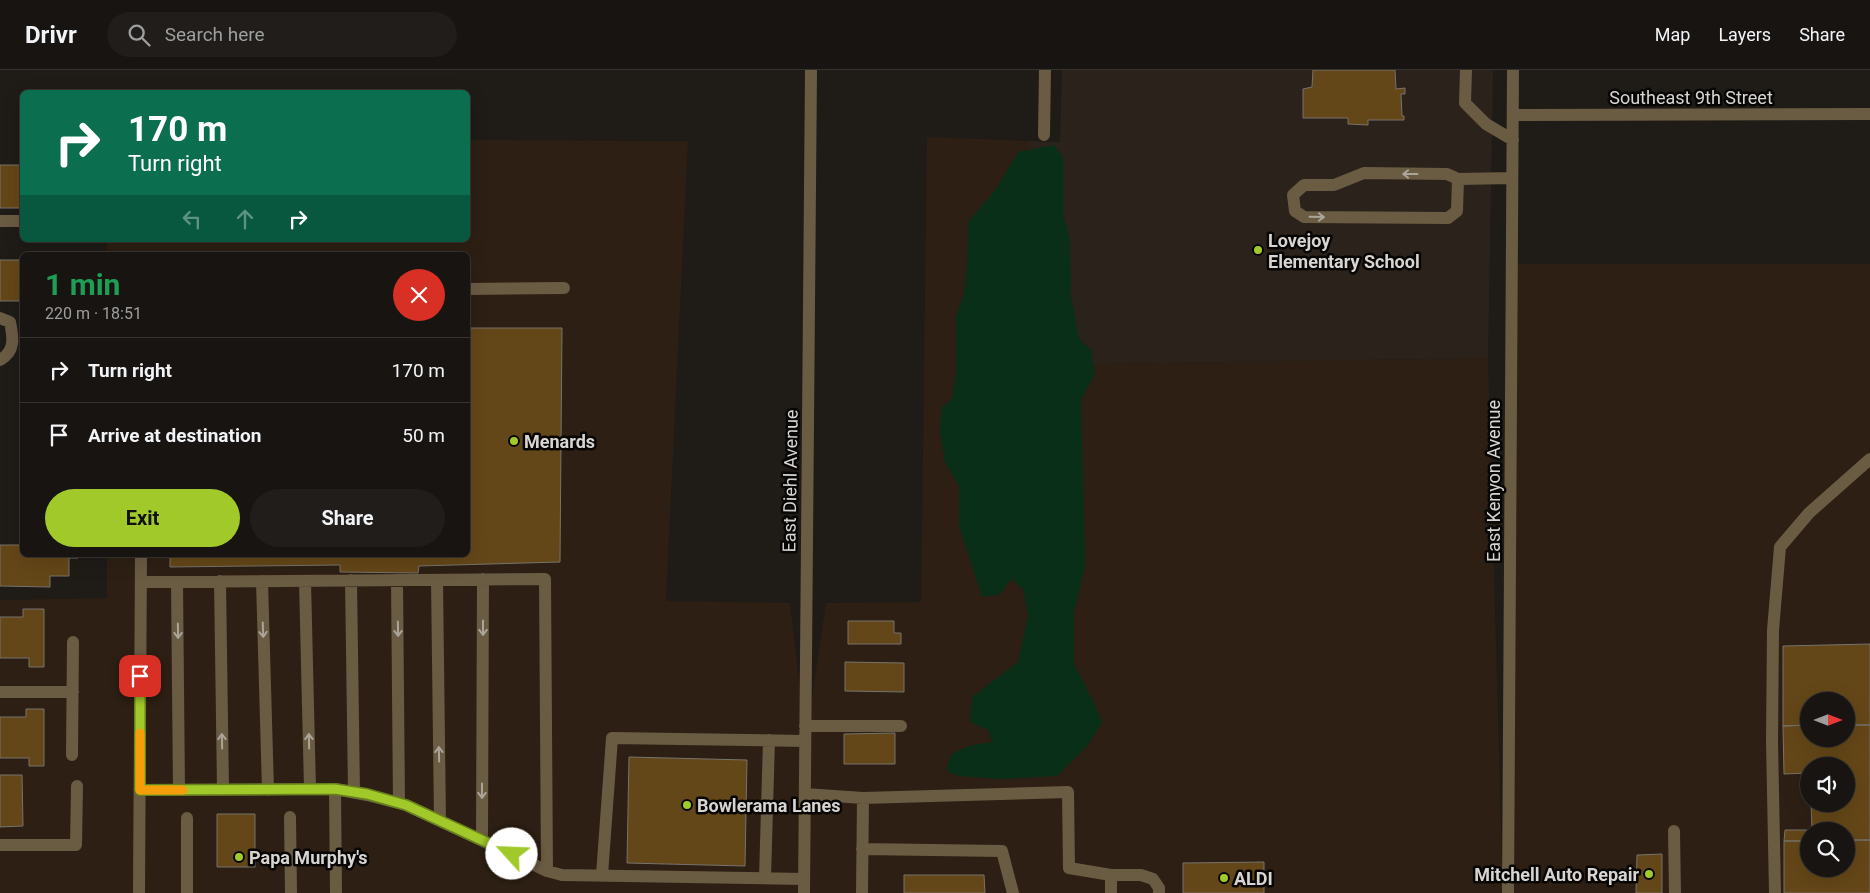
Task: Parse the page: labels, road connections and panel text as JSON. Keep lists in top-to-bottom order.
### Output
{
  "streets": {
    "street": ["Southeast 9th Street", "East Diehl Avenue", "East Kenyon Avenue"]
  },
  "crossings": [
    ["Southeast 9th Street", "East Kenyon Avenue"]
  ],
  "places": [
    "Lovejoy Elementary School",
    "Menards",
    "Bowlerama Lanes",
    "Papa Murphy's",
    "Mitchell Auto Repair",
    "ALDI"
  ],
  "north": "right",
  "page": {
    "header": "Drivr",
    "search": "Search here",
    "nav": ["Map", "Layers", "Share"],
    "turn": ["170 m", "Turn right"],
    "heading": ["1 min", "220 m · 18:51"],
    "list": [
      {
        "name": "Turn right",
        "value": "170 m"
      },
      {
        "name": "Arrive at destination",
        "value": "50 m"
      }
    ],
    "buttons": ["Exit", "Share"]
  }
}
